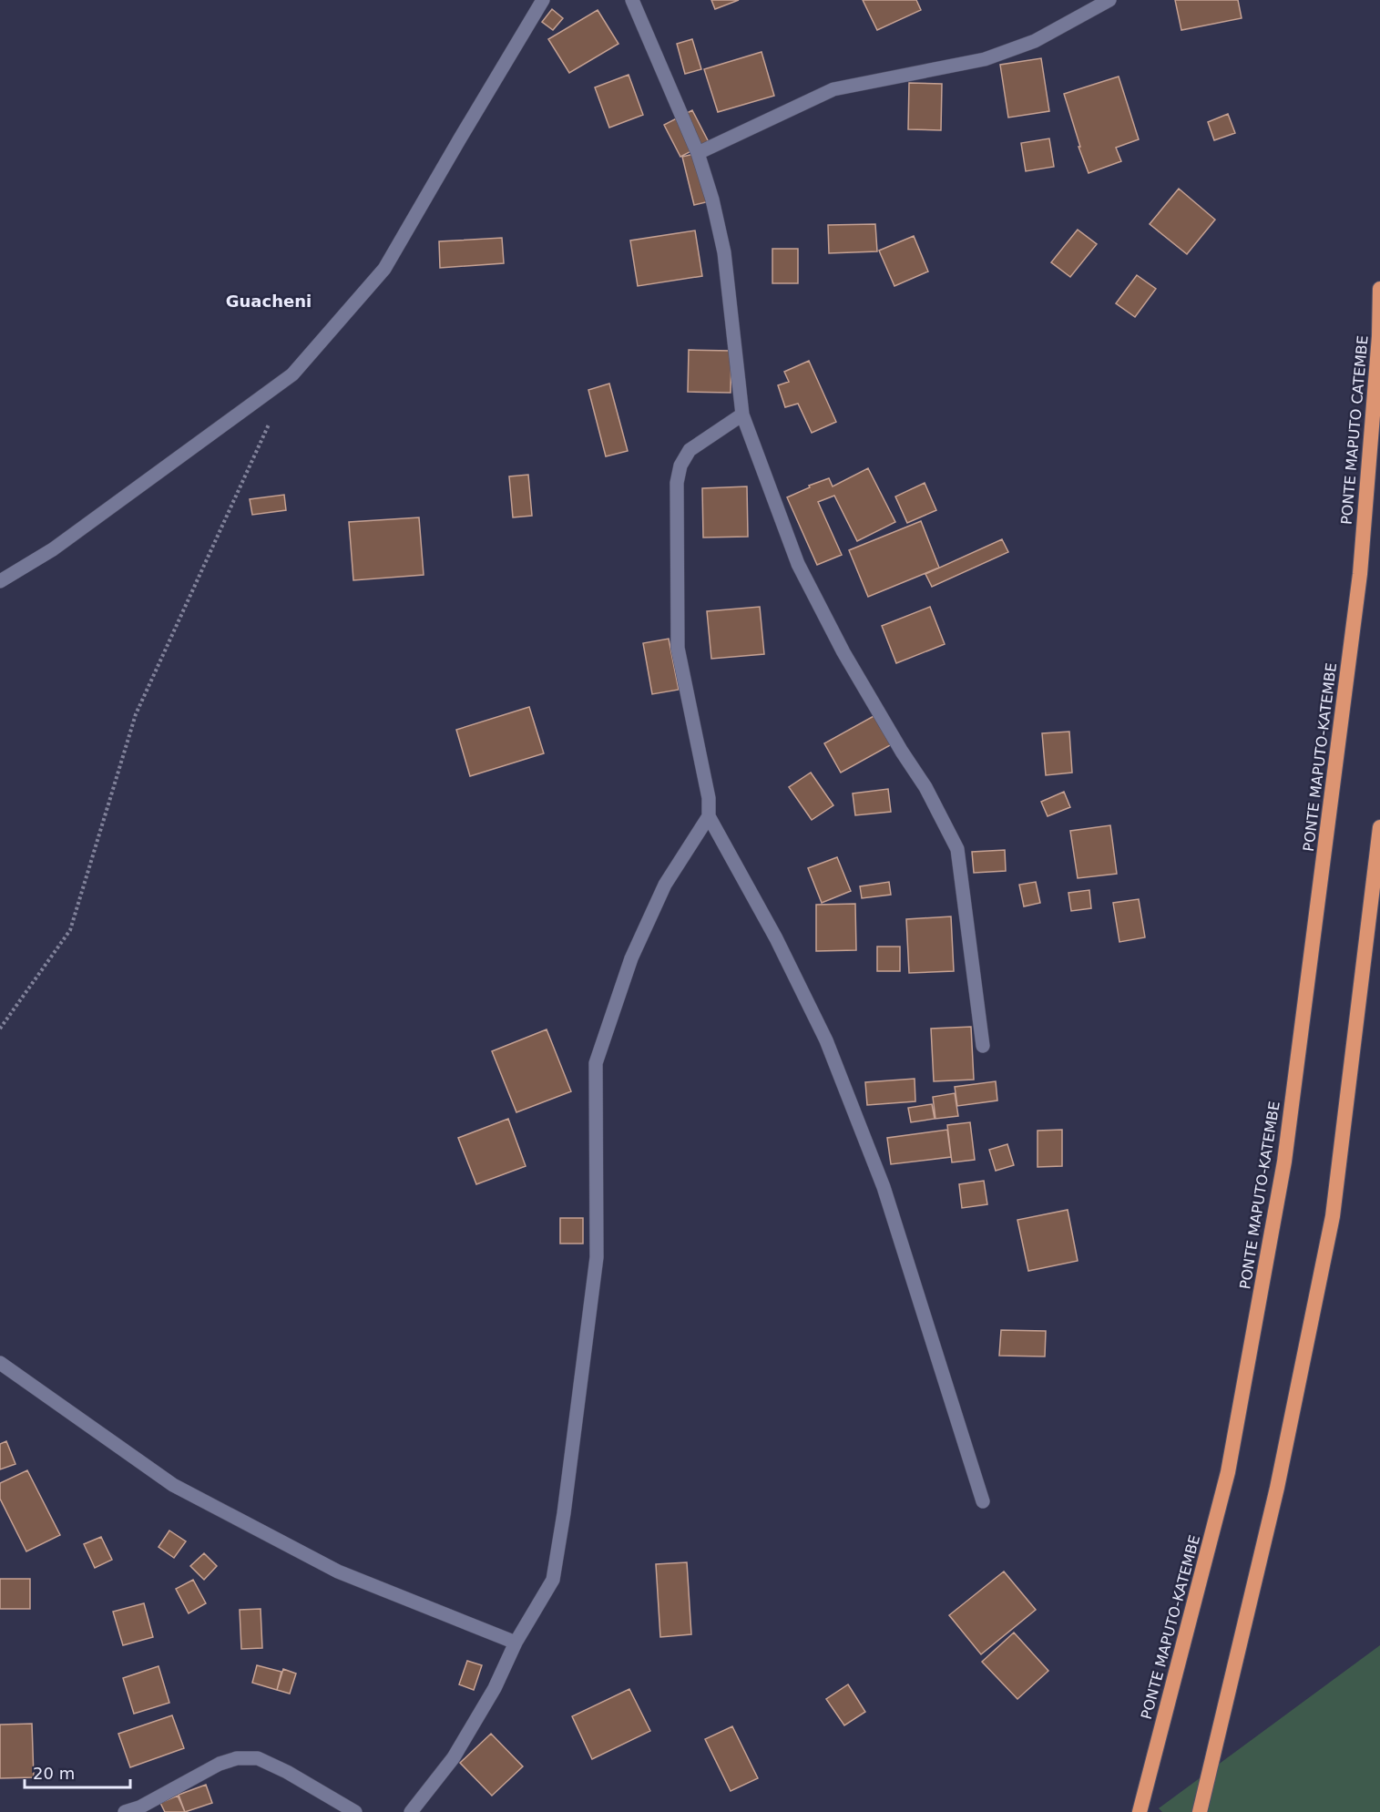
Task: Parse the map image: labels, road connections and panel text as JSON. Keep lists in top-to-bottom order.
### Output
{
  "streets": {
    "highway": ["PONTE MAPUTO CATEMBE", "PONTE MAPUTO-KATEMBE"]
  },
  "crossings": [
    ["PONTE MAPUTO CATEMBE", "PONTE MAPUTO-KATEMBE"]
  ],
  "districts": ["Guacheni"],
  "scale_bar": "20 m"
}
